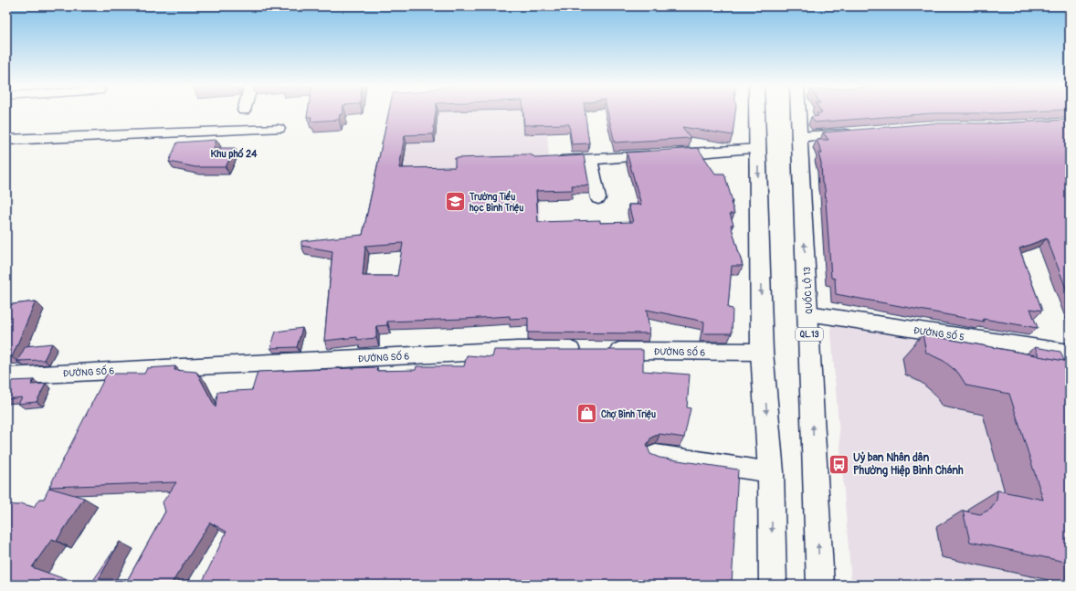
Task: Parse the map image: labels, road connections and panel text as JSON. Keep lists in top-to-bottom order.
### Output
{
  "streets": {
    "highway": ["QUỐC LỘ 13", "QL.13"],
    "street": ["ĐƯỜNG SỐ 5", "ĐƯỜNG SỐ 6"]
  },
  "crossings": [
    ["QUỐC LỘ 13", "ĐƯỜNG SỐ 5"]
  ],
  "districts": ["Khu phố 24"],
  "places": {
    "school or university": ["Trường Tiểu học Bình Triệu"],
    "shop": ["Chợ Bình Triệu"],
    "bus stop": ["Uỷ ban Nhân dân Phường Hiệp Bình Chánh"]
  }
}
